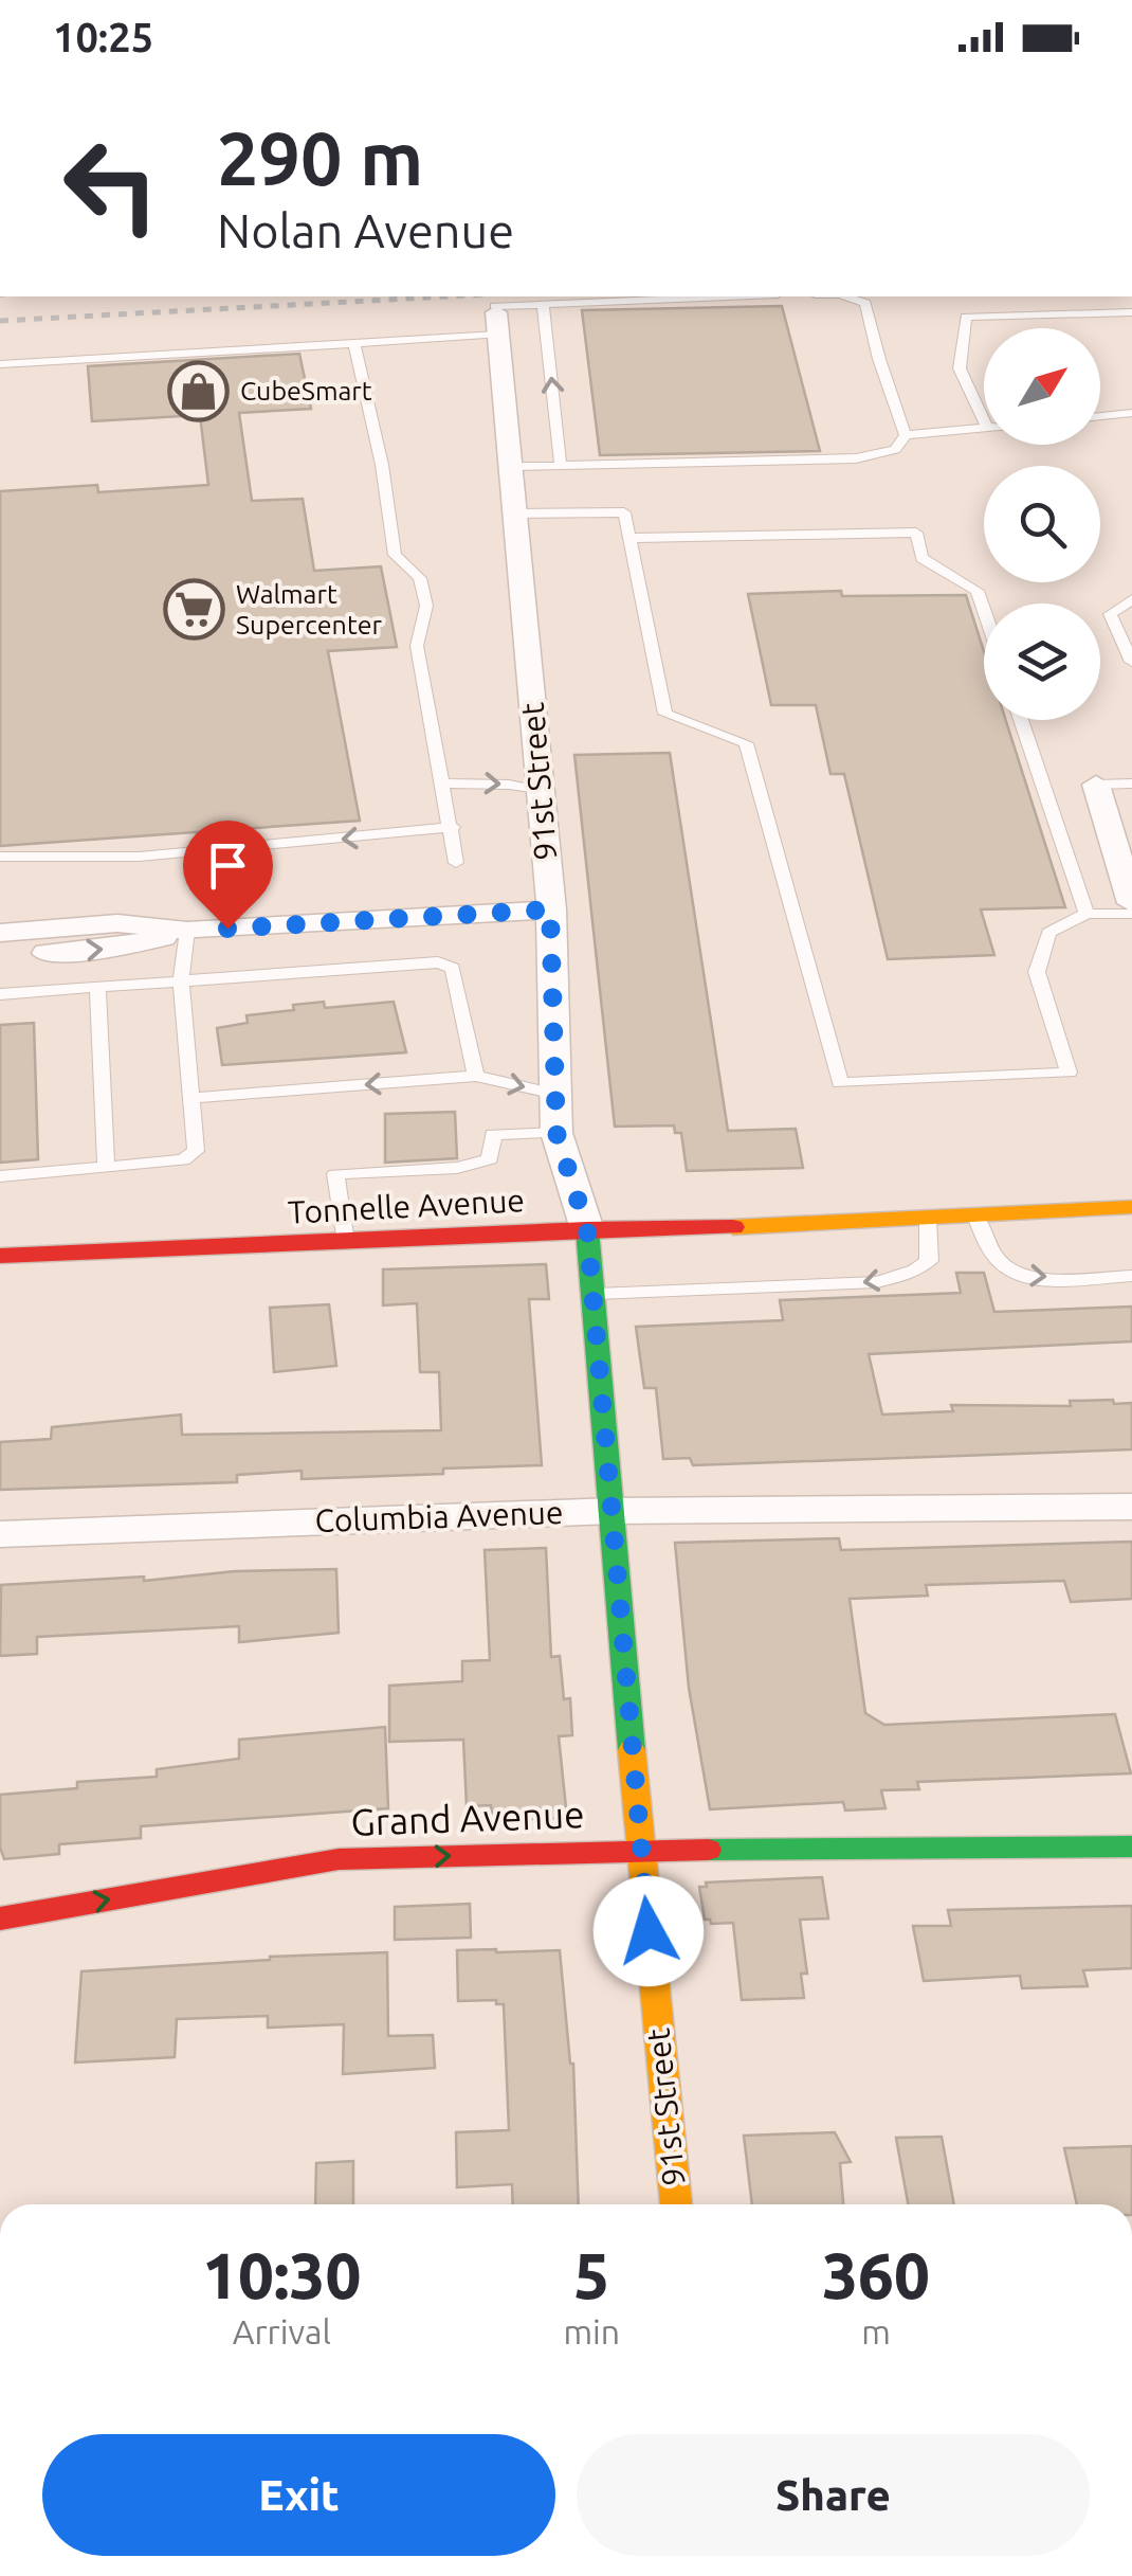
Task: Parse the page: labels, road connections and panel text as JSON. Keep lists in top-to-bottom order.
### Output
{
  "streets": {
    "street": [
      "91st Street",
      "Tonnelle Avenue",
      "Columbia Avenue",
      "Grand Avenue"
    ]
  },
  "crossings": [
    ["91st Street", "Tonnelle Avenue"],
    ["91st Street", "Columbia Avenue"],
    ["91st Street", "Grand Avenue"]
  ],
  "one_way": ["Grand Avenue"],
  "places": {
    "shop": ["CubeSmart"],
    "supermarket": ["Walmart Supercenter"]
  },
  "north": "top right",
  "page": {
    "status": "10:25",
    "turn": ["290 m", "Nolan Avenue"],
    "eta": [
      "10:30",
      "Arrival",
      "5",
      "min",
      "360",
      "m"
    ],
    "buttons": ["Exit", "Share"]
  }
}
